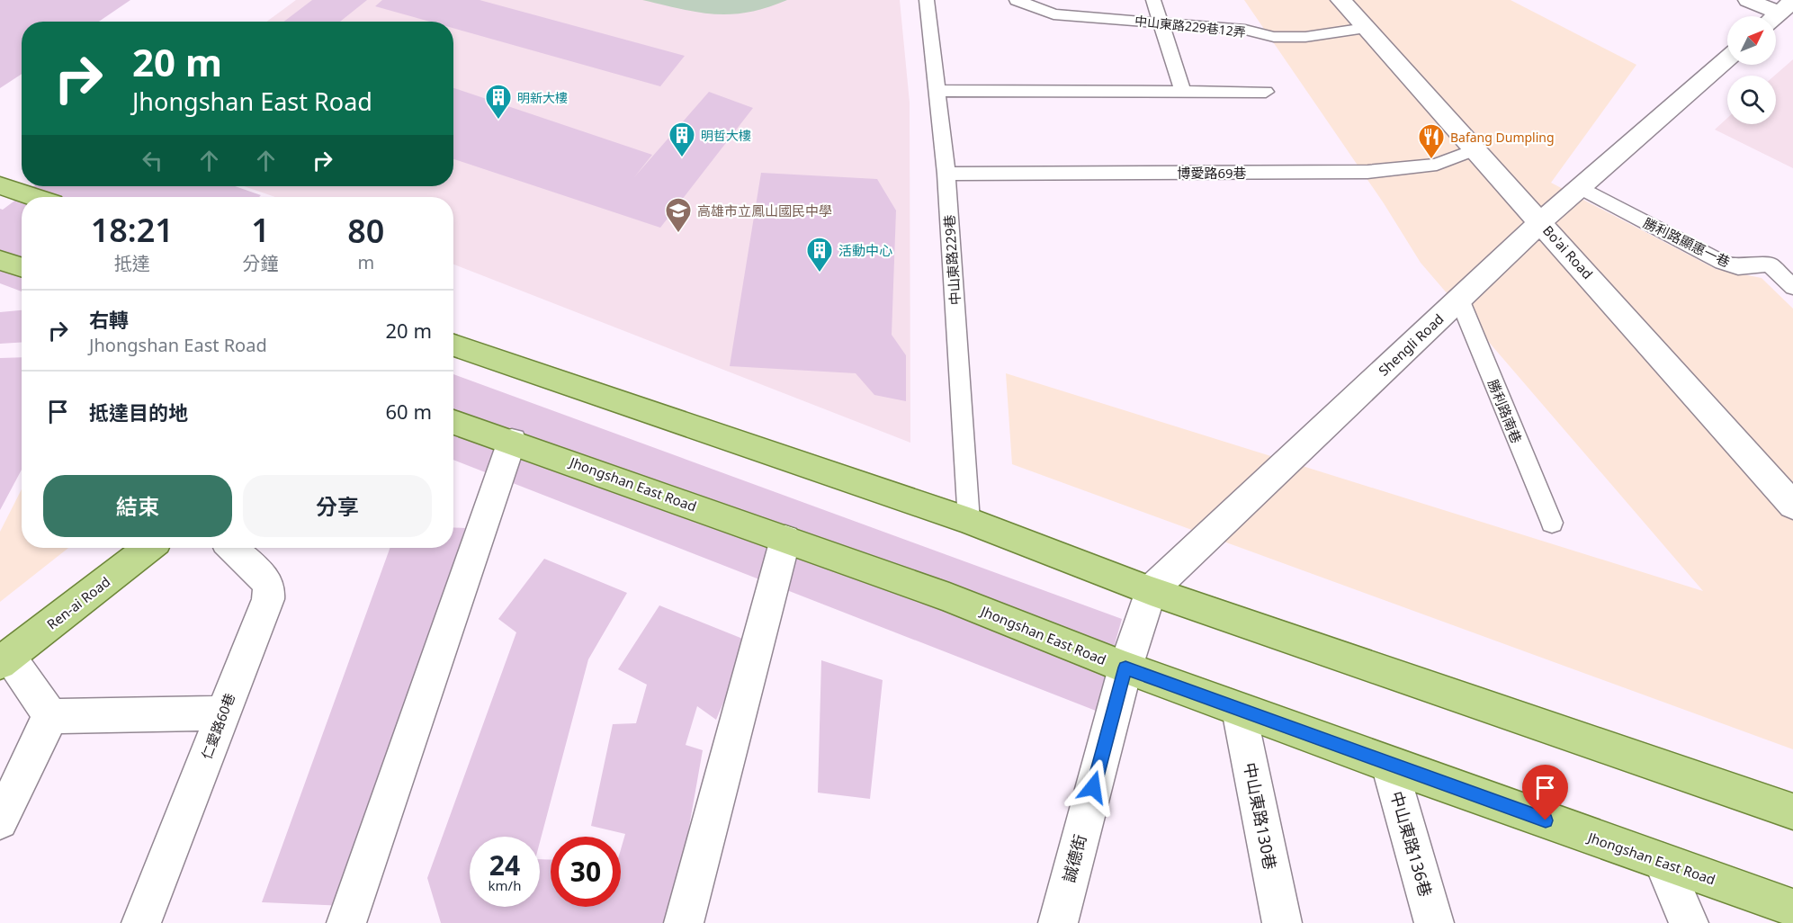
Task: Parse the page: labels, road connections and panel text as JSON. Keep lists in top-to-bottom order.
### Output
{
  "streets": {
    "main road": ["Jhongshan East Road", "Ren-ai Road"],
    "street": [
      "Bo'ai Road",
      "Shengli Road",
      "仁愛路60巷",
      "中山東路130巷",
      "中山東路136巷",
      "誠德街"
    ],
    "lane": [
      "中山東路229巷12弄",
      "博愛路69巷",
      "勝利路顯惠一巷",
      "中山東路229巷",
      "勝利路南巷"
    ]
  },
  "crossings": [
    ["中山東路229巷12弄", "Bo'ai Road"],
    ["博愛路69巷", "Bo'ai Road"],
    ["博愛路69巷", "中山東路229巷"],
    ["勝利路顯惠一巷", "Shengli Road"],
    ["Bo'ai Road", "Shengli Road"],
    ["Shengli Road", "勝利路南巷"],
    ["Shengli Road", "Jhongshan East Road"],
    ["Shengli Road", "誠德街"],
    ["Jhongshan East Road", "中山東路130巷"],
    ["Jhongshan East Road", "中山東路136巷"],
    ["Jhongshan East Road", "誠德街"]
  ],
  "places": {
    "building": ["明新大樓", "明哲大樓", "活動中心"],
    "restaurant": ["Bafang Dumpling"],
    "school or university": ["高雄市立鳳山國民中學"]
  },
  "north": "top right",
  "page": {
    "turn": ["20 m", "Jhongshan East Road"],
    "eta": [
      "18:21",
      "抵達",
      "1",
      "分鐘",
      "80",
      "m"
    ],
    "list": [
      {
        "name": "右轉",
        "note": "Jhongshan East Road",
        "value": "20 m"
      },
      {
        "name": "抵達目的地",
        "value": "60 m"
      }
    ],
    "buttons": ["結束", "分享"],
    "speed": "24 km/h",
    "limit": "30"
  }
}
